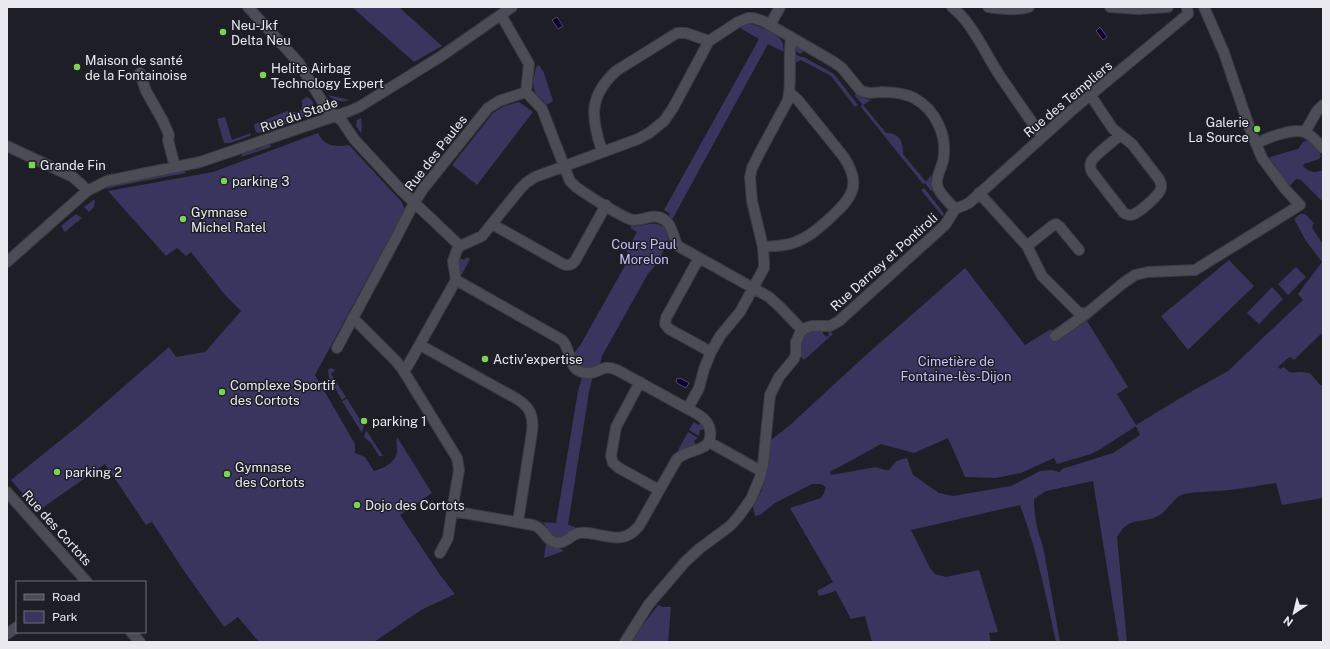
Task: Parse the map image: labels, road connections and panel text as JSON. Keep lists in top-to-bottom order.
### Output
{
  "streets": {
    "street": [
      "Rue des Templiers",
      "Rue du Stade",
      "Rue des Paules",
      "Rue Darney et Pontiroli",
      "Rue des Cortots"
    ]
  },
  "crossings": [
    ["Rue des Templiers", "Rue Darney et Pontiroli"]
  ],
  "parks": ["Cours Paul Morelon", "Cimetière de Fontaine-lès-Dijon"],
  "places": {
    "other": [
      "Neu-Jkf Delta Neu",
      "Maison de santé de la Fontainoise",
      "Helite Airbag Technology Expert",
      "Galerie La Source",
      "parking 3",
      "Gymnase Michel Ratel",
      "Activ'expertise",
      "Complexe Sportif des Cortots",
      "parking 1",
      "parking 2",
      "Gymnase des Cortots",
      "Dojo des Cortots"
    ],
    "transit": ["Grande Fin"]
  },
  "legend": ["Road", "Park"],
  "north": "bottom left"
}
